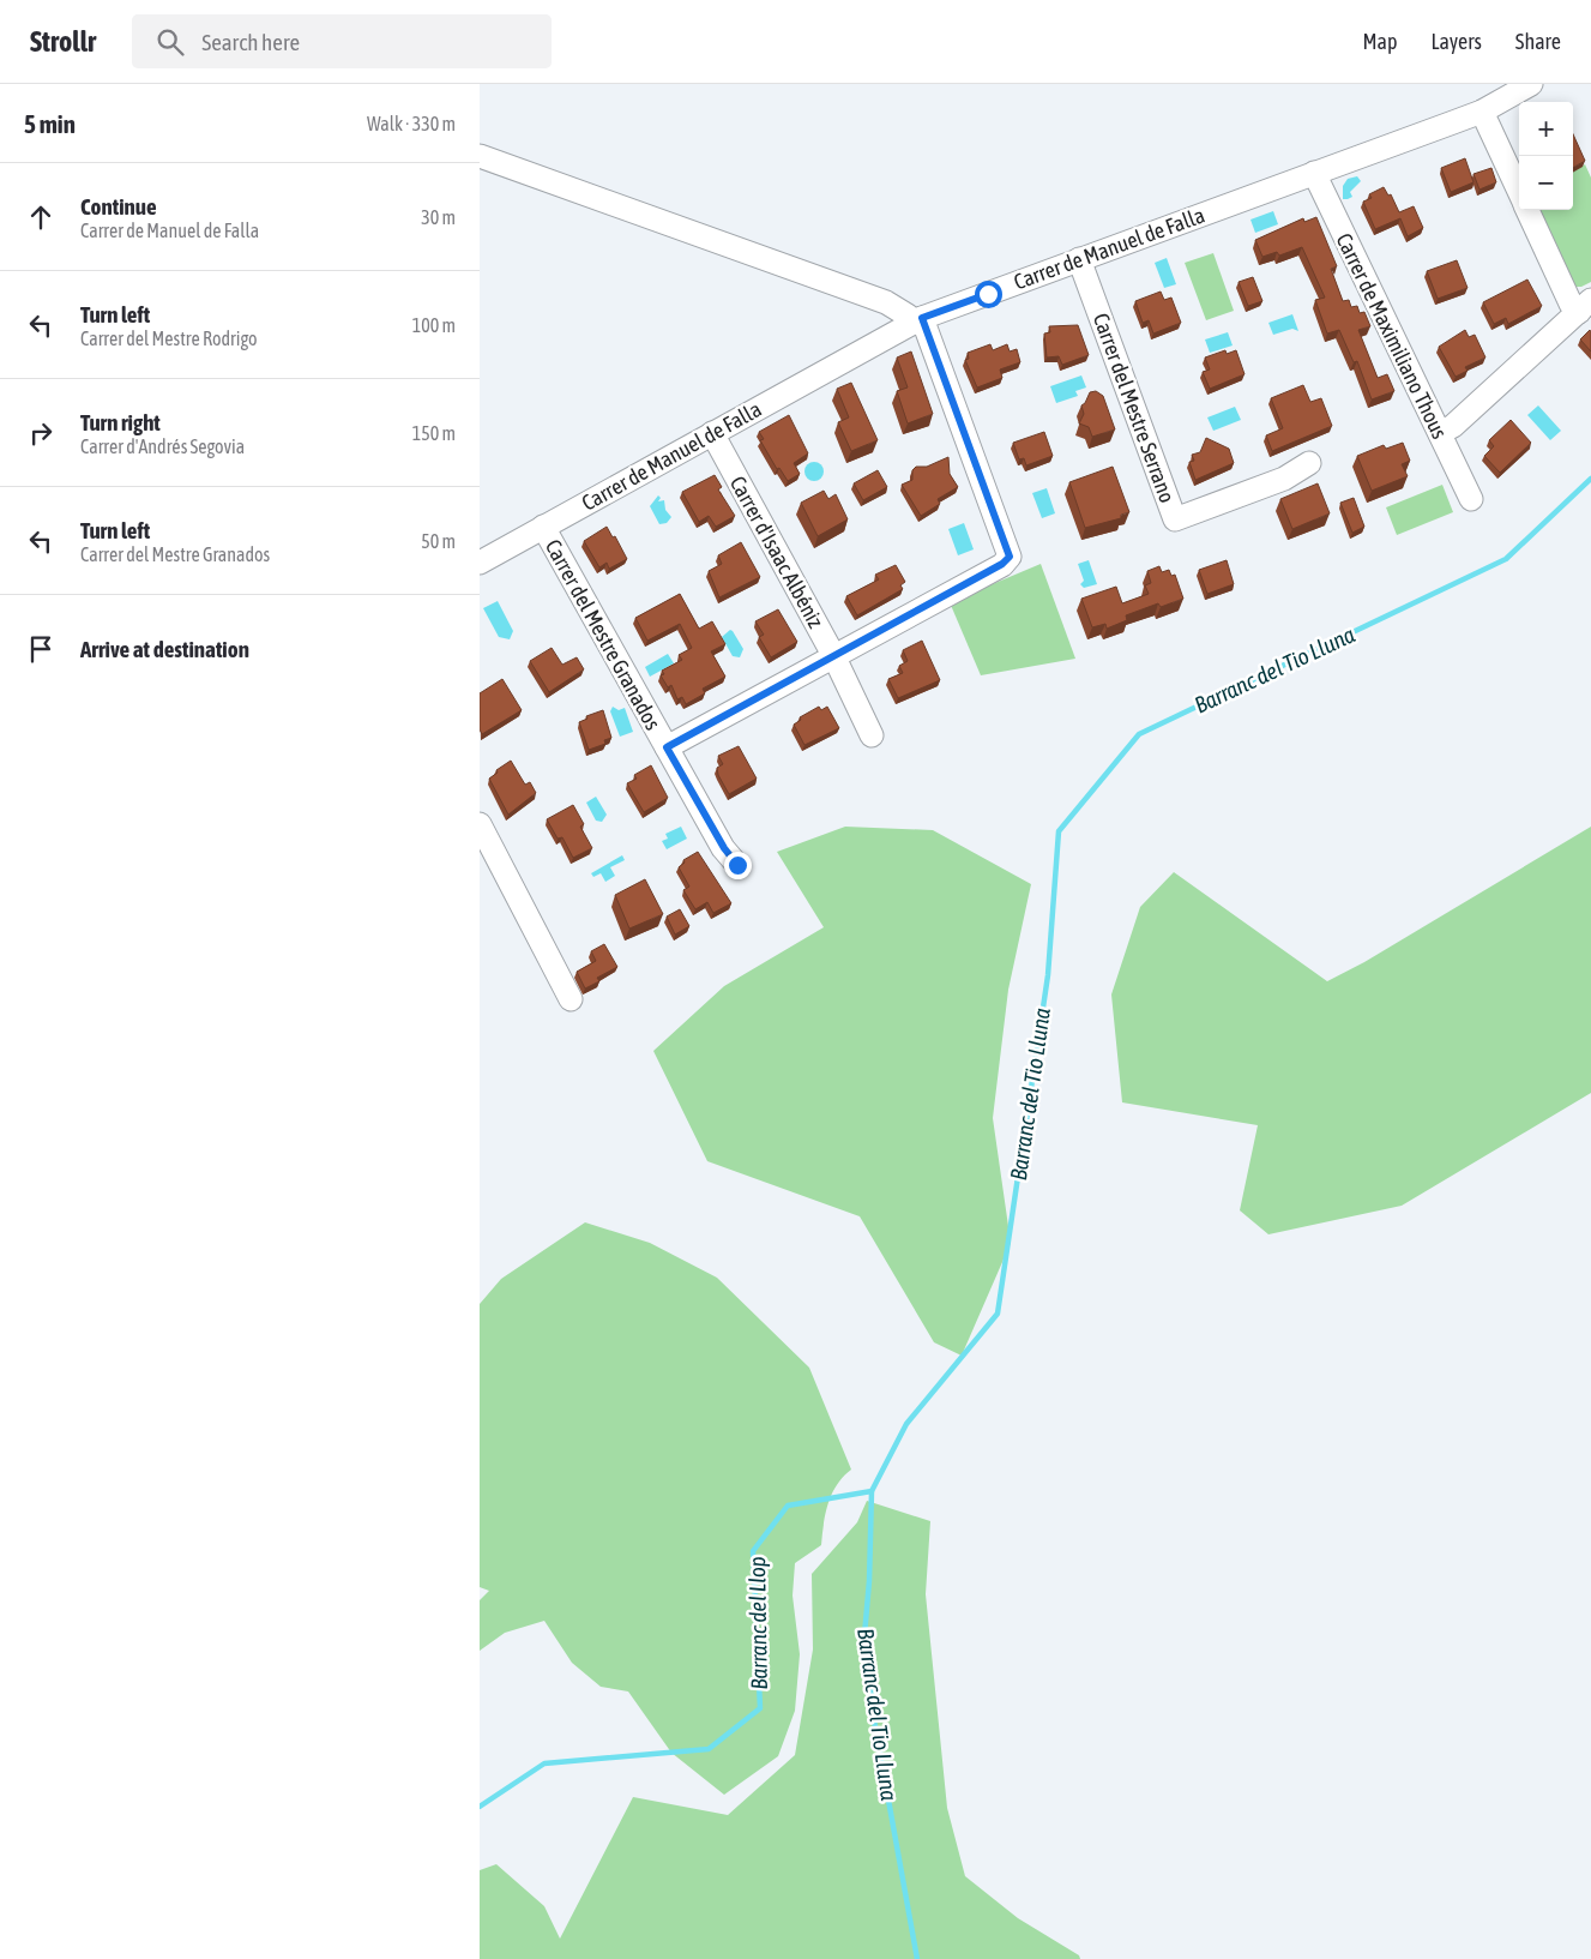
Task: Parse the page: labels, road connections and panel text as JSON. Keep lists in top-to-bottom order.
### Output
{
  "streets": {
    "street": [
      "Carrer de Manuel de Falla",
      "Carrer de Maximiliano Thous",
      "Carrer del Mestre Serrano",
      "Carrer d'Isaac Albéniz",
      "Carrer del Mestre Granados"
    ]
  },
  "crossings": [
    ["Carrer de Manuel de Falla", "Carrer de Maximiliano Thous"],
    ["Carrer de Manuel de Falla", "Carrer del Mestre Serrano"],
    ["Carrer de Manuel de Falla", "Carrer d'Isaac Albéniz"],
    ["Carrer de Manuel de Falla", "Carrer del Mestre Granados"]
  ],
  "water": ["Barranc del Tio Lluna", "Barranc del Llop"],
  "page": {
    "header": "Strollr",
    "search": "Search here",
    "nav": ["Map", "Layers", "Share"],
    "heading": ["5 min", "Walk · 330 m"],
    "map_buttons": ["+", "−"],
    "list": [
      ["Continue", "Carrer de Manuel de Falla", "30 m"],
      ["Turn left", "Carrer del Mestre Rodrigo", "100 m"],
      ["Turn right", "Carrer d'Andrés Segovia", "150 m"],
      ["Turn left", "Carrer del Mestre Granados", "50 m"],
      "Arrive at destination"
    ]
  }
}
